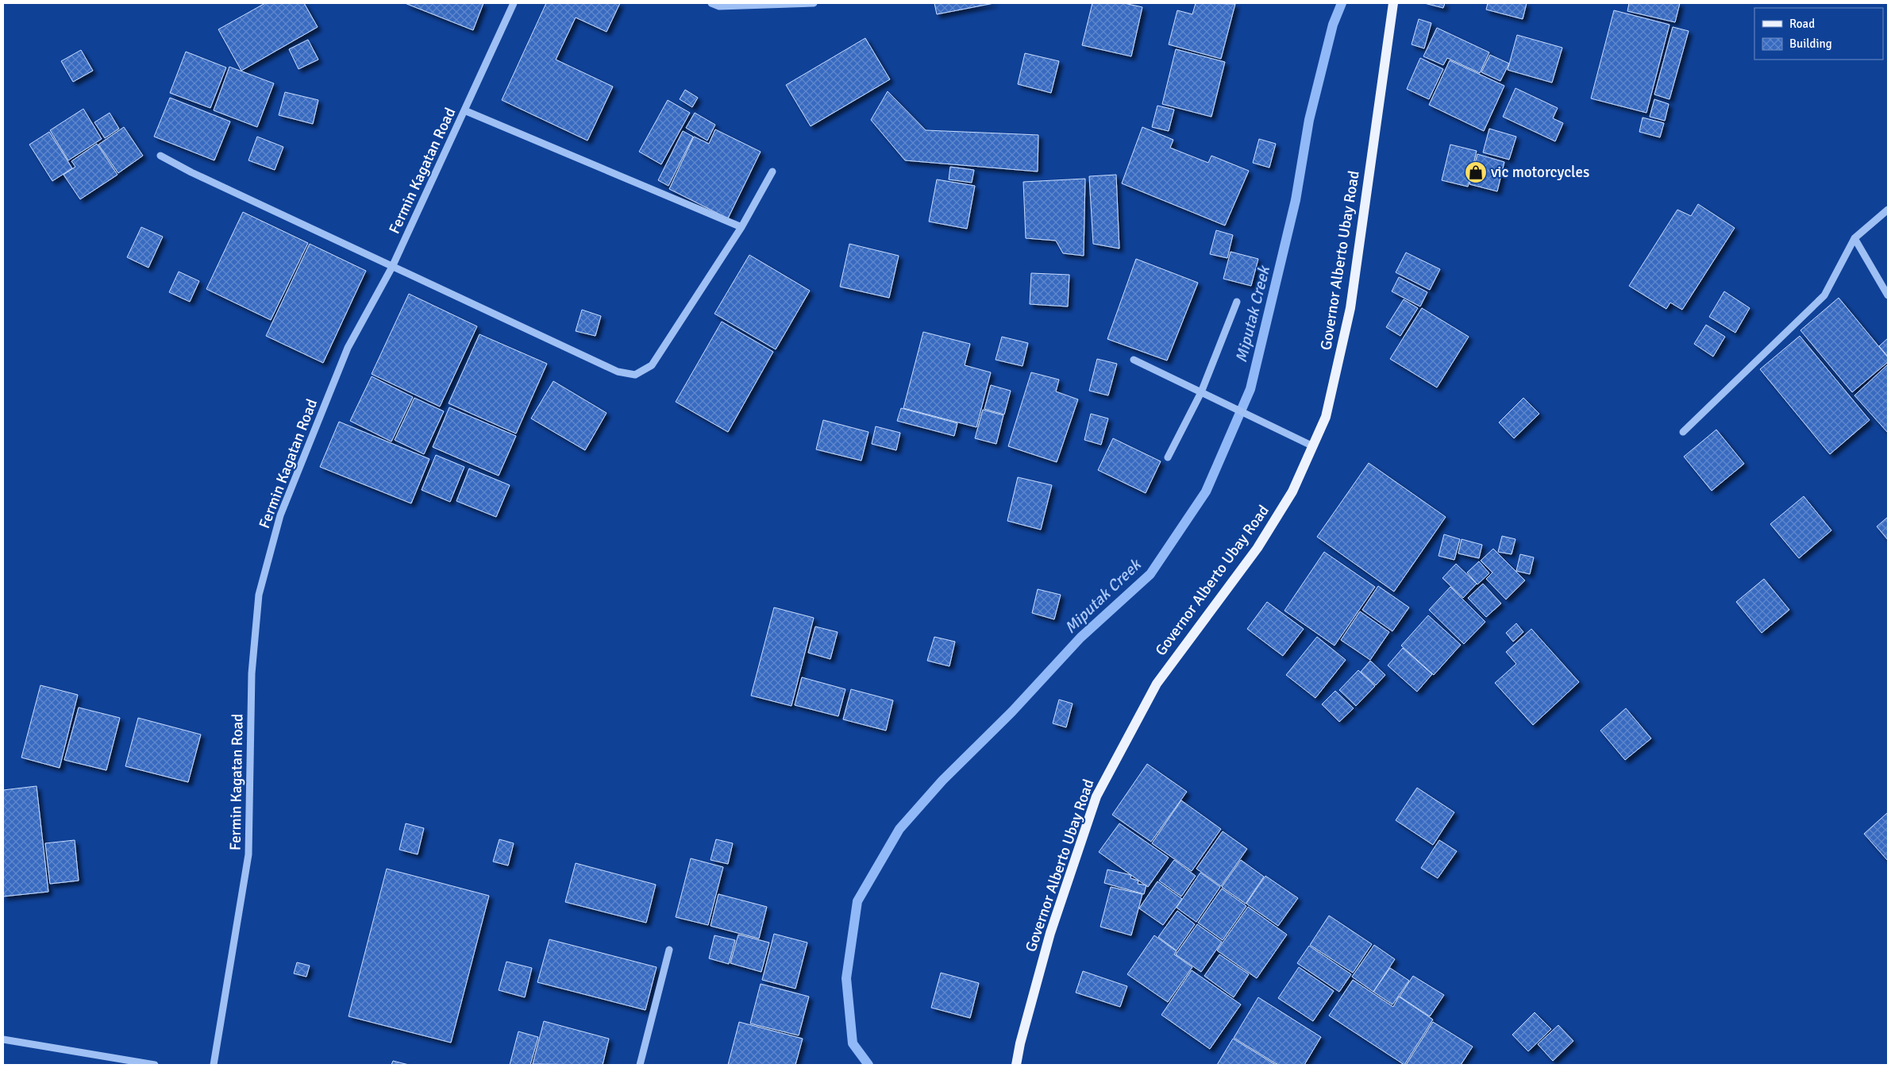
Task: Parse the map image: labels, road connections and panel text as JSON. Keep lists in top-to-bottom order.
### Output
{
  "streets": {
    "main road": ["Governor Alberto Ubay Road"],
    "street": ["Fermin Kagatan Road"]
  },
  "water": ["Miputak Creek"],
  "places": {
    "shop": ["vic motorcycles"]
  },
  "legend": ["Road", "Building"]
}
